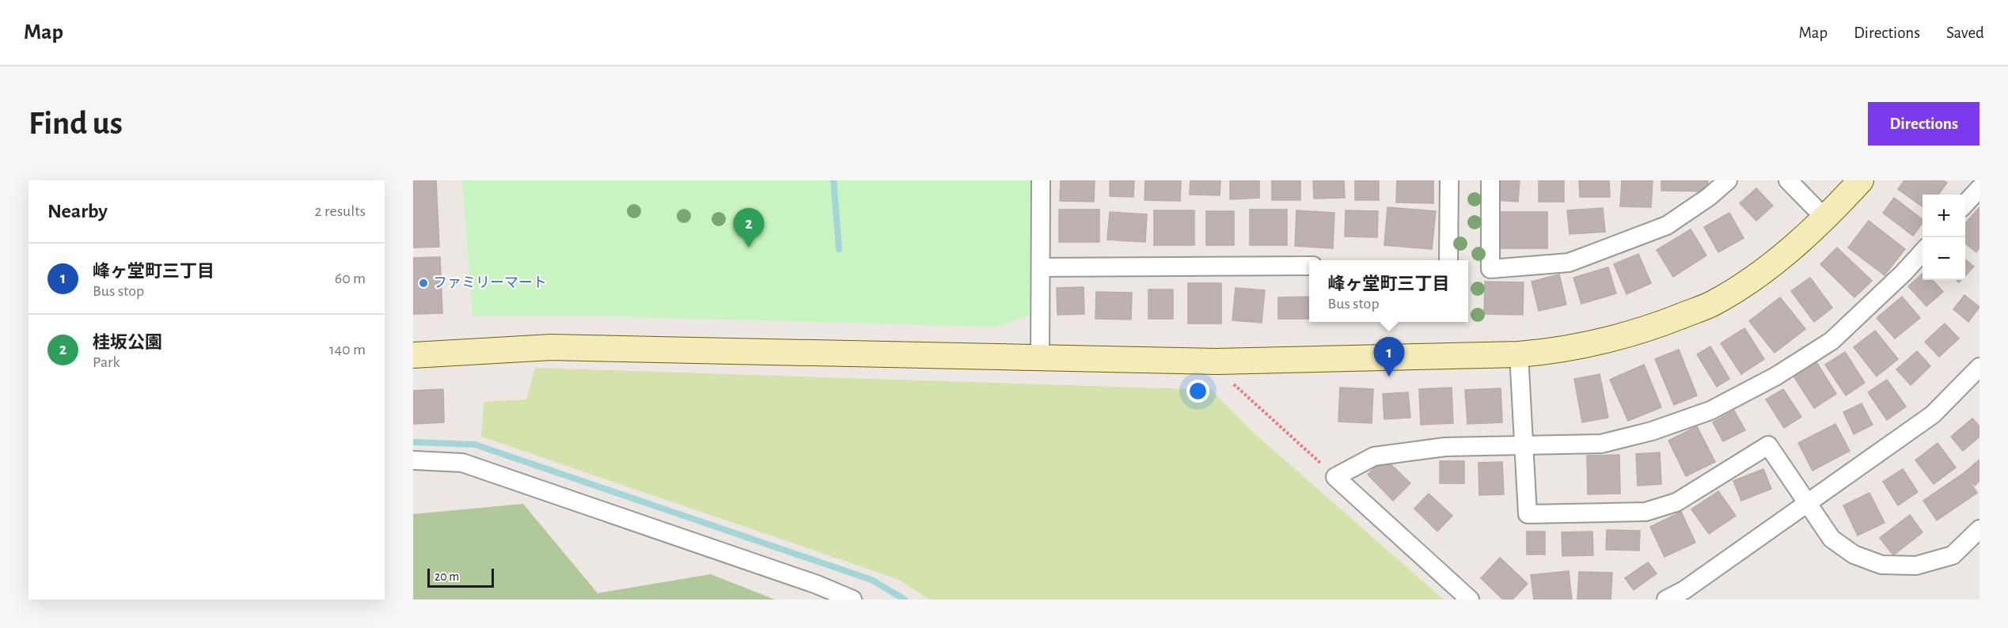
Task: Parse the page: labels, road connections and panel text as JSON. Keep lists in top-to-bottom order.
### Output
{
  "places": ["ファミリーマート"],
  "scale_bar": "20 m",
  "page": {
    "header": "Map",
    "nav": ["Map", "Directions", "Saved"],
    "buttons": "Directions",
    "title": "Find us",
    "heading": ["Nearby", "2 results"],
    "map_buttons": ["+", "−"],
    "pins": ["2", "1"],
    "list": [
      {
        "mark": "1",
        "name": "峰ヶ堂町三丁目",
        "note": "Bus stop",
        "value": "60 m"
      },
      {
        "mark": "2",
        "name": "桂坂公園",
        "note": "Park",
        "value": "140 m"
      }
    ],
    "popup": ["峰ヶ堂町三丁目", "Bus stop"],
    "scale": "20 m"
  }
}
